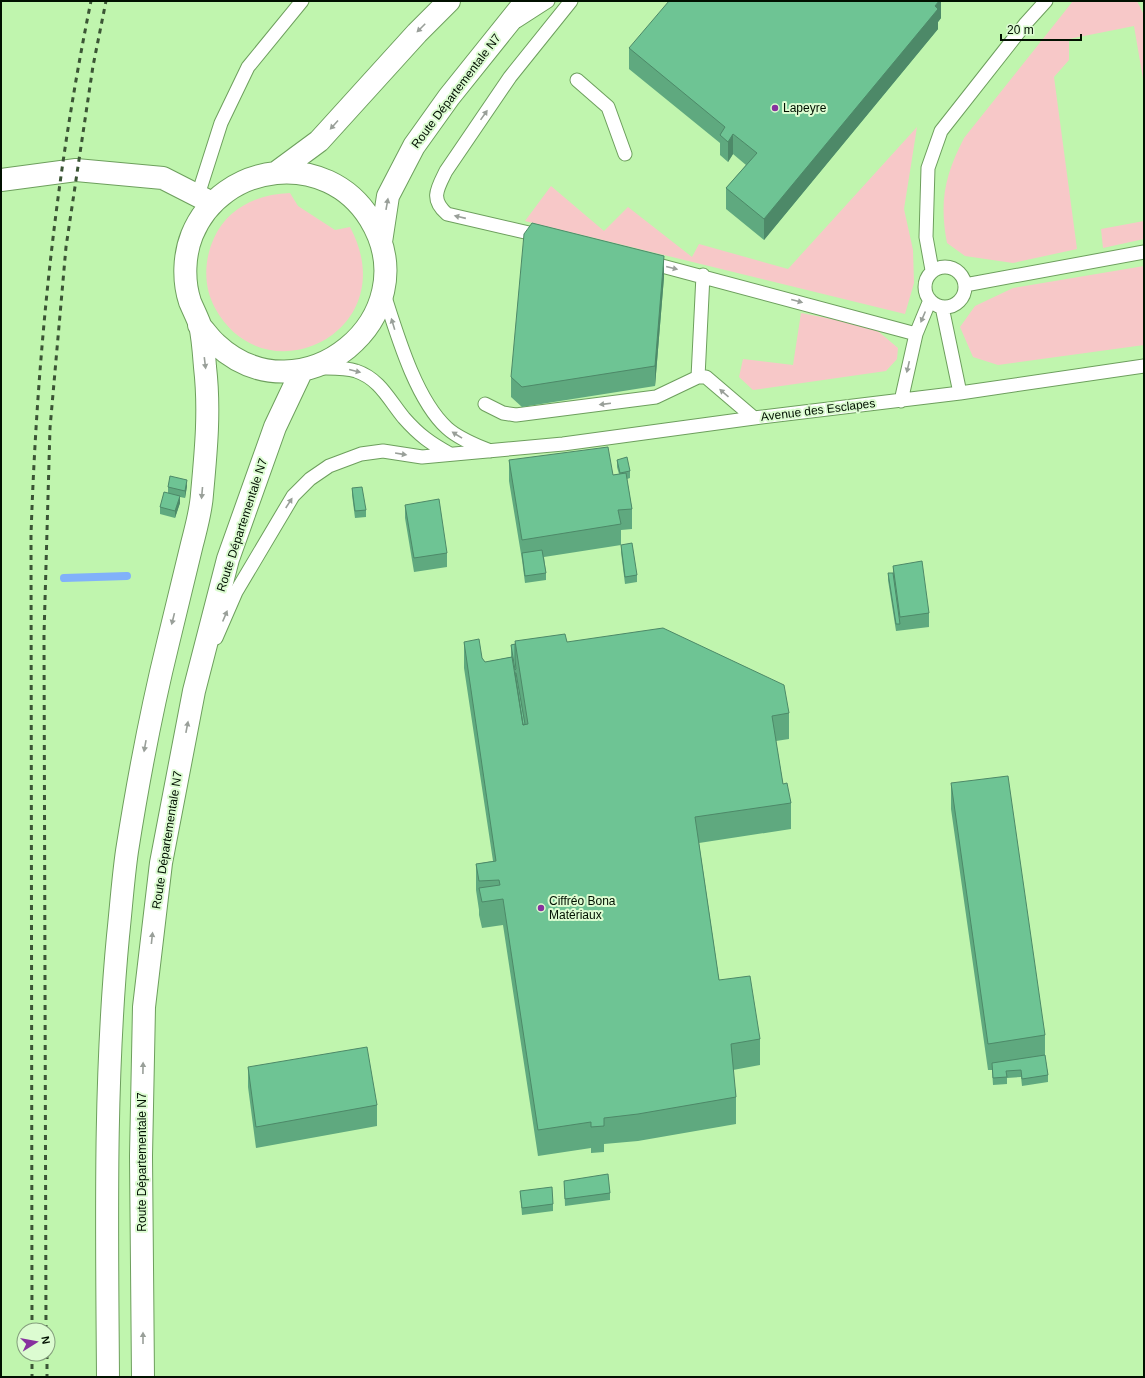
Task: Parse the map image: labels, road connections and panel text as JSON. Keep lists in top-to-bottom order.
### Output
{
  "streets": {
    "main road": ["Route Départementale N7"],
    "lane": ["Avenue des Esclapes"]
  },
  "crossings": [
    ["Route Départementale N7", "Avenue des Esclapes"]
  ],
  "places": ["Lapeyre", "Ciffréo Bona Matériaux"],
  "scale_bar": "20 m",
  "north": "right"
}
